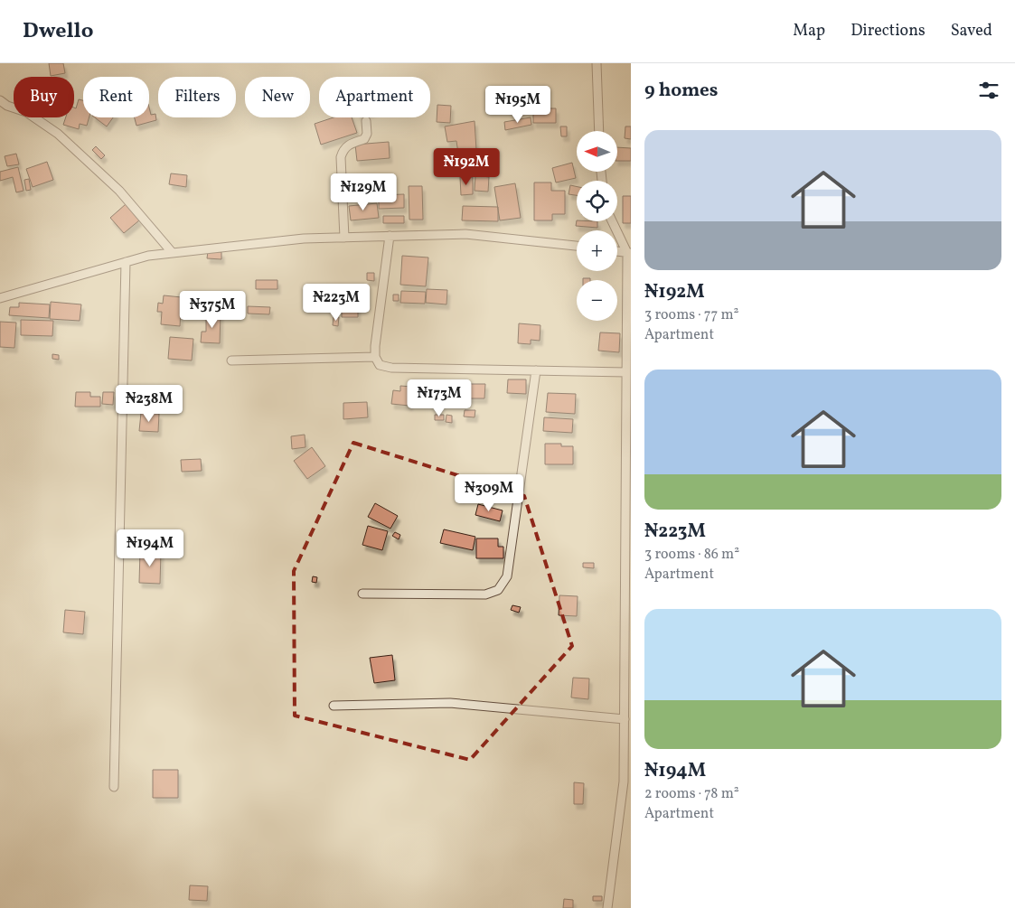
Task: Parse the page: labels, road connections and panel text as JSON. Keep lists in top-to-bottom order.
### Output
{
  "north": "left",
  "page": {
    "header": "Dwello",
    "nav": ["Map", "Directions", "Saved"],
    "heading": "9 homes",
    "chip": [
      "Buy",
      "Rent",
      "Filters",
      "New",
      "Apartment"
    ],
    "price": [
      "₦195M",
      "₦192M",
      "₦129M",
      "₦223M",
      "₦375M",
      "₦173M",
      "₦238M",
      "₦309M",
      "₦194M"
    ],
    "list": [
      {
        "name": "₦192M",
        "note": "3 rooms · 77 m² · Apartment"
      },
      {
        "name": "₦223M",
        "note": "3 rooms · 86 m² · Apartment"
      },
      {
        "name": "₦194M",
        "note": "2 rooms · 78 m² · Apartment"
      }
    ],
    "map_buttons": ["+", "−"]
  }
}
